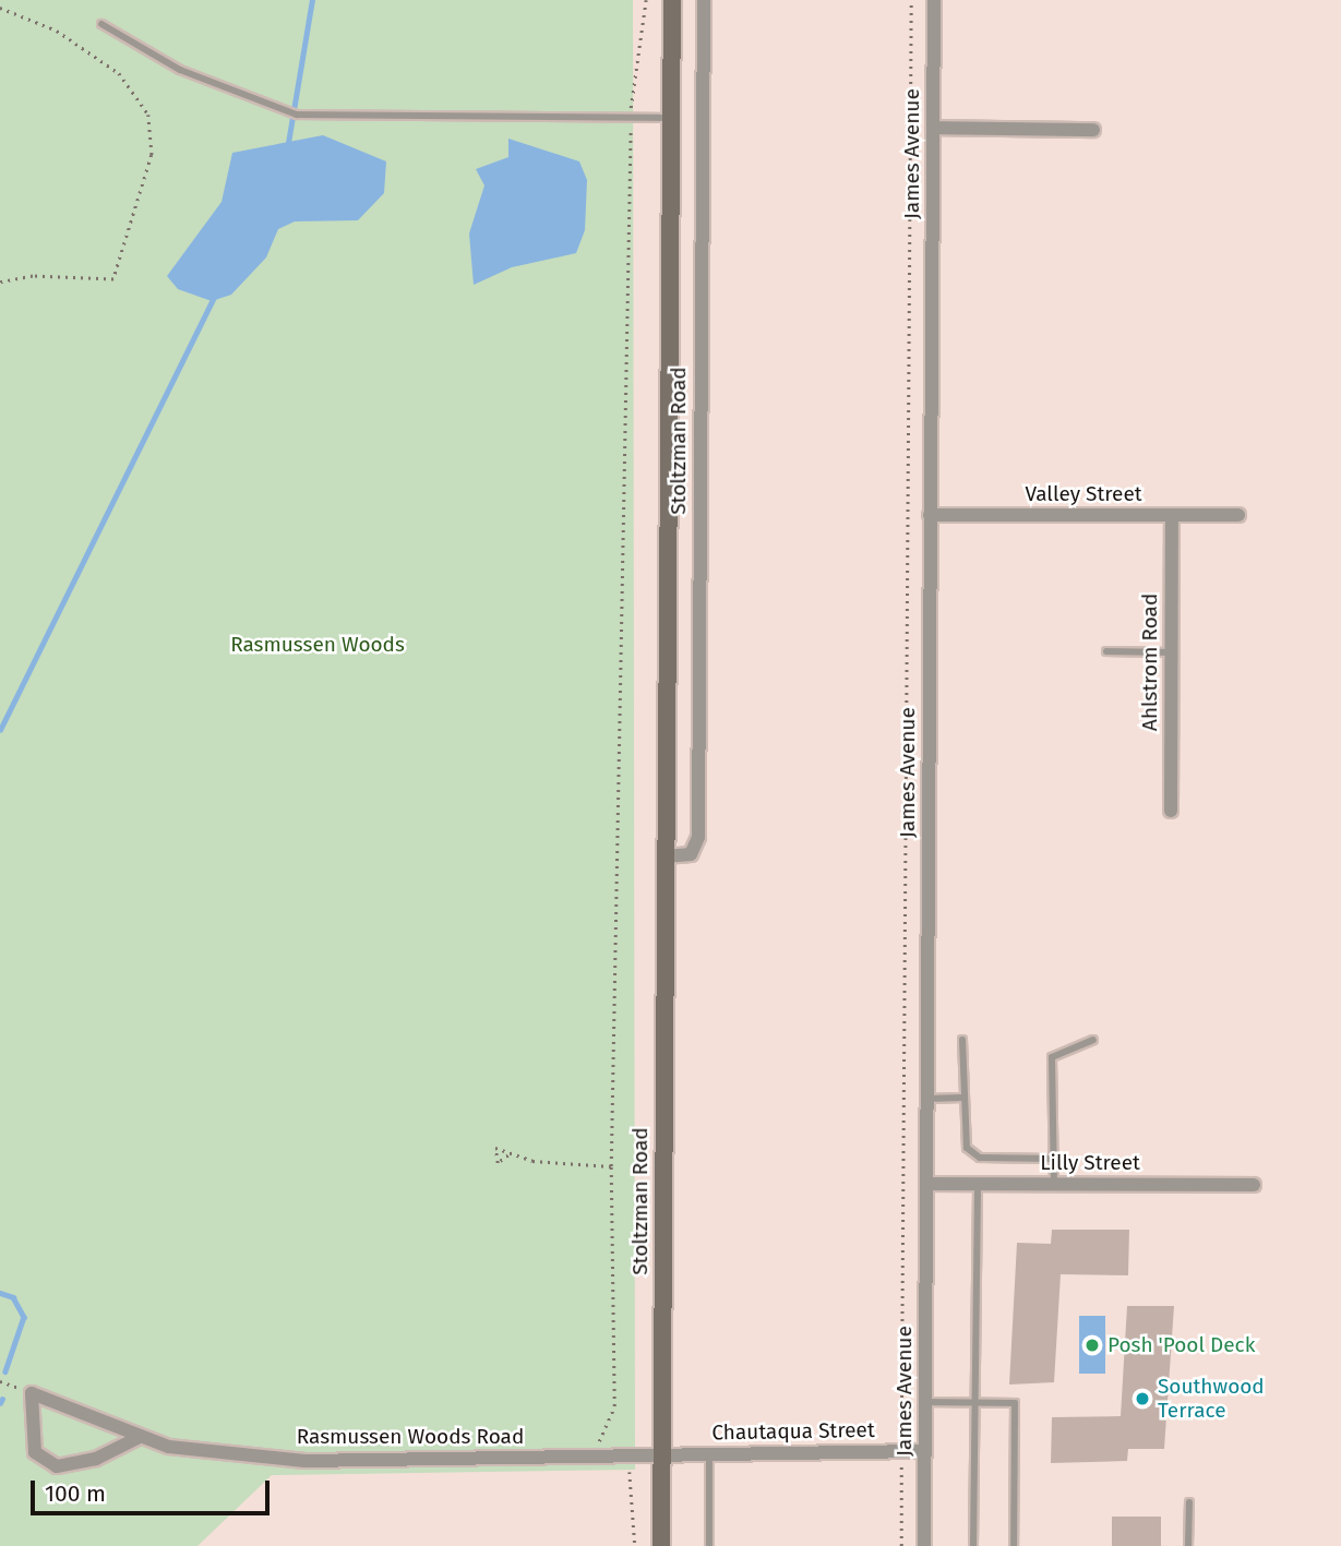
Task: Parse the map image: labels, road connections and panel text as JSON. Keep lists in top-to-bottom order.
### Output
{
  "streets": {
    "street": [
      "James Avenue",
      "Stoltzman Road",
      "Valley Street",
      "Ahlstrom Road",
      "Lilly Street",
      "Chautaqua Street",
      "Rasmussen Woods Road"
    ]
  },
  "crossings": [
    ["James Avenue", "Valley Street"],
    ["James Avenue", "Lilly Street"],
    ["James Avenue", "Chautaqua Street"],
    ["Stoltzman Road", "Chautaqua Street"],
    ["Stoltzman Road", "Rasmussen Woods Road"],
    ["Valley Street", "Ahlstrom Road"],
    ["Chautaqua Street", "Rasmussen Woods Road"]
  ],
  "parks": ["Rasmussen Woods"],
  "places": ["Posh 'Pool Deck", "Southwood Terrace"],
  "scale_bar": "100 m"
}
